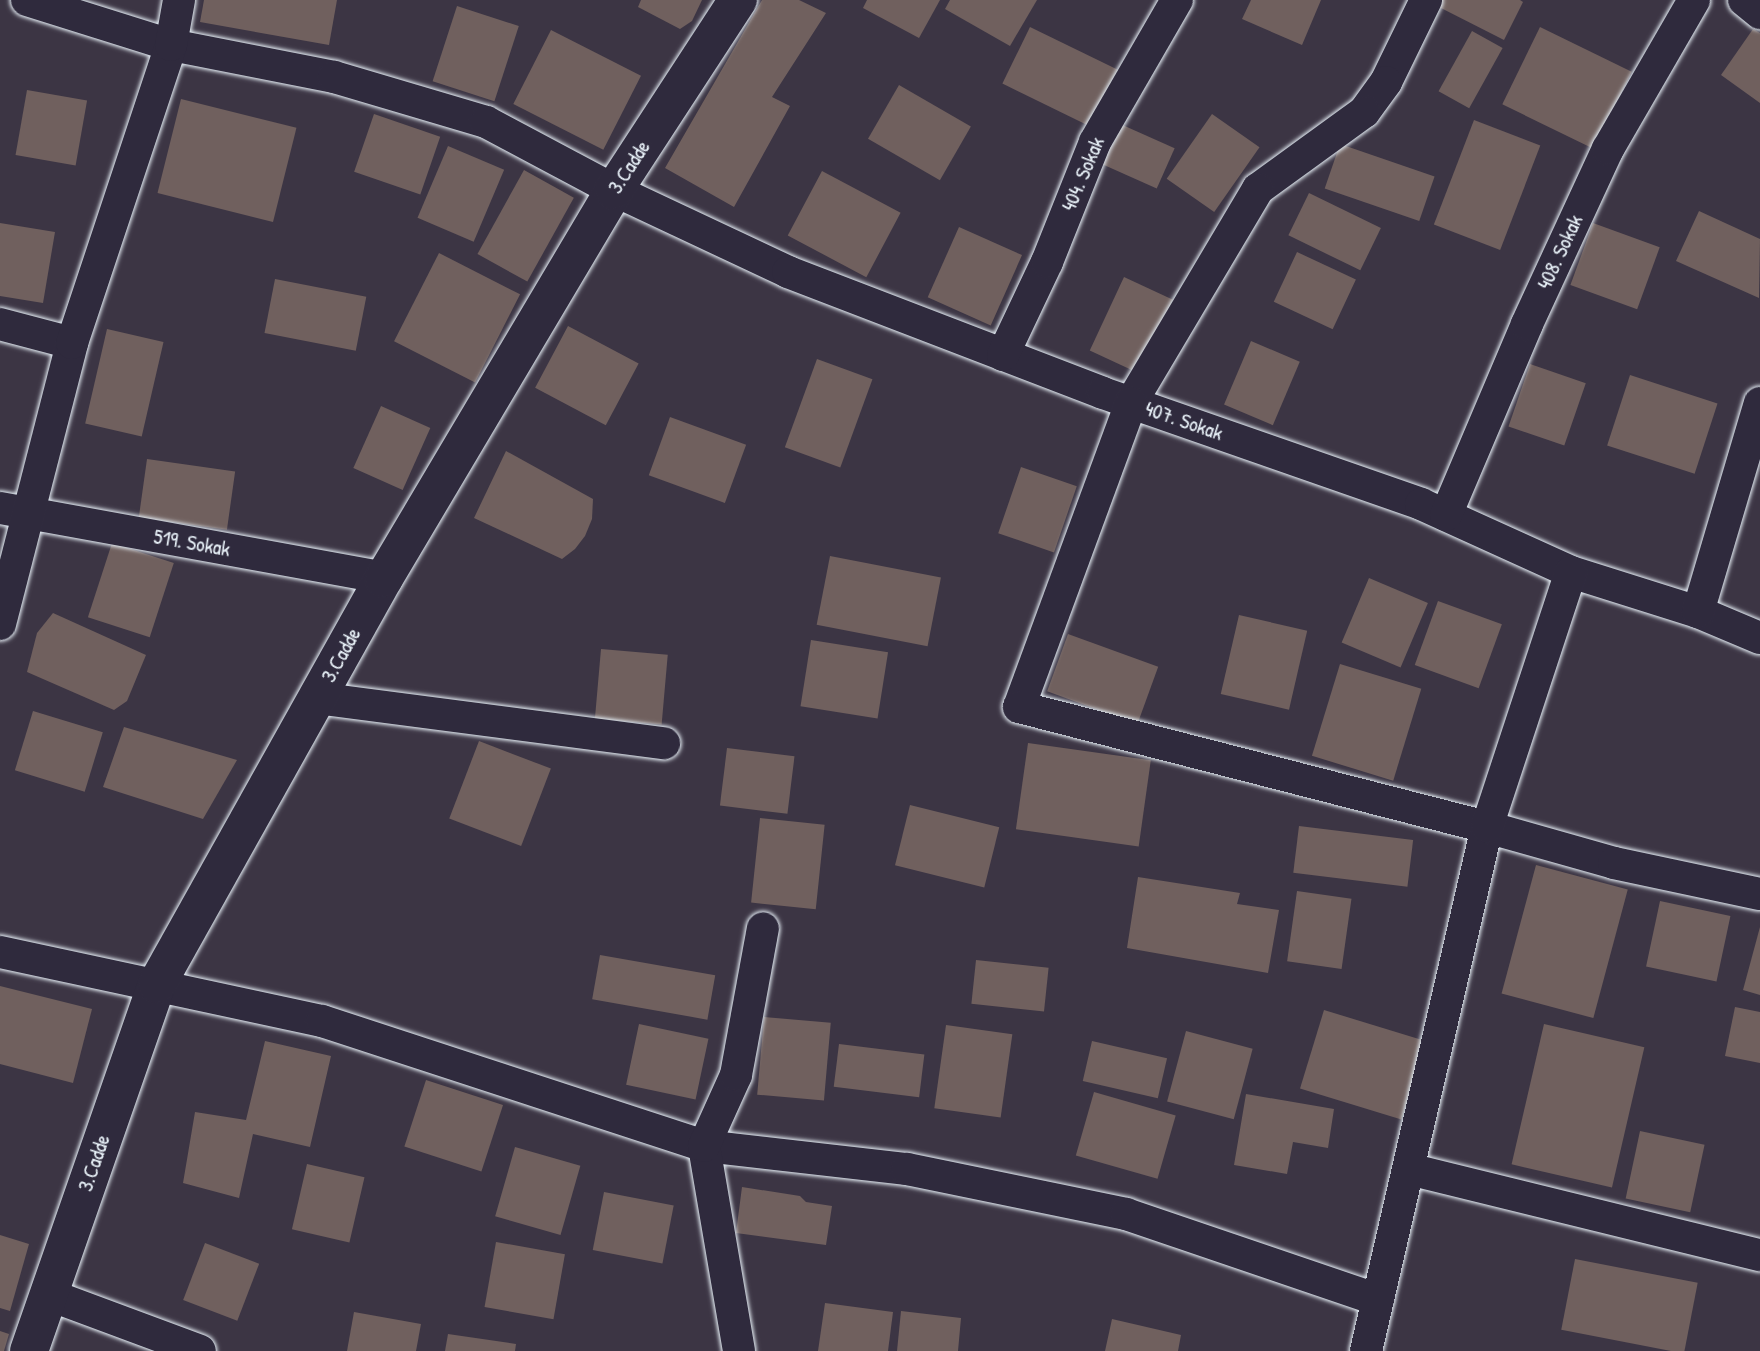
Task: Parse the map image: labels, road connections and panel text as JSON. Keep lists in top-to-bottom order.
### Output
{
  "streets": {
    "street": [
      "3.Cadde",
      "404. Sokak",
      "408. Sokak",
      "407. Sokak",
      "519. Sokak"
    ]
  },
  "crossings": [
    ["3.Cadde", "407. Sokak"],
    ["3.Cadde", "519. Sokak"],
    ["404. Sokak", "407. Sokak"],
    ["408. Sokak", "407. Sokak"]
  ]
}
